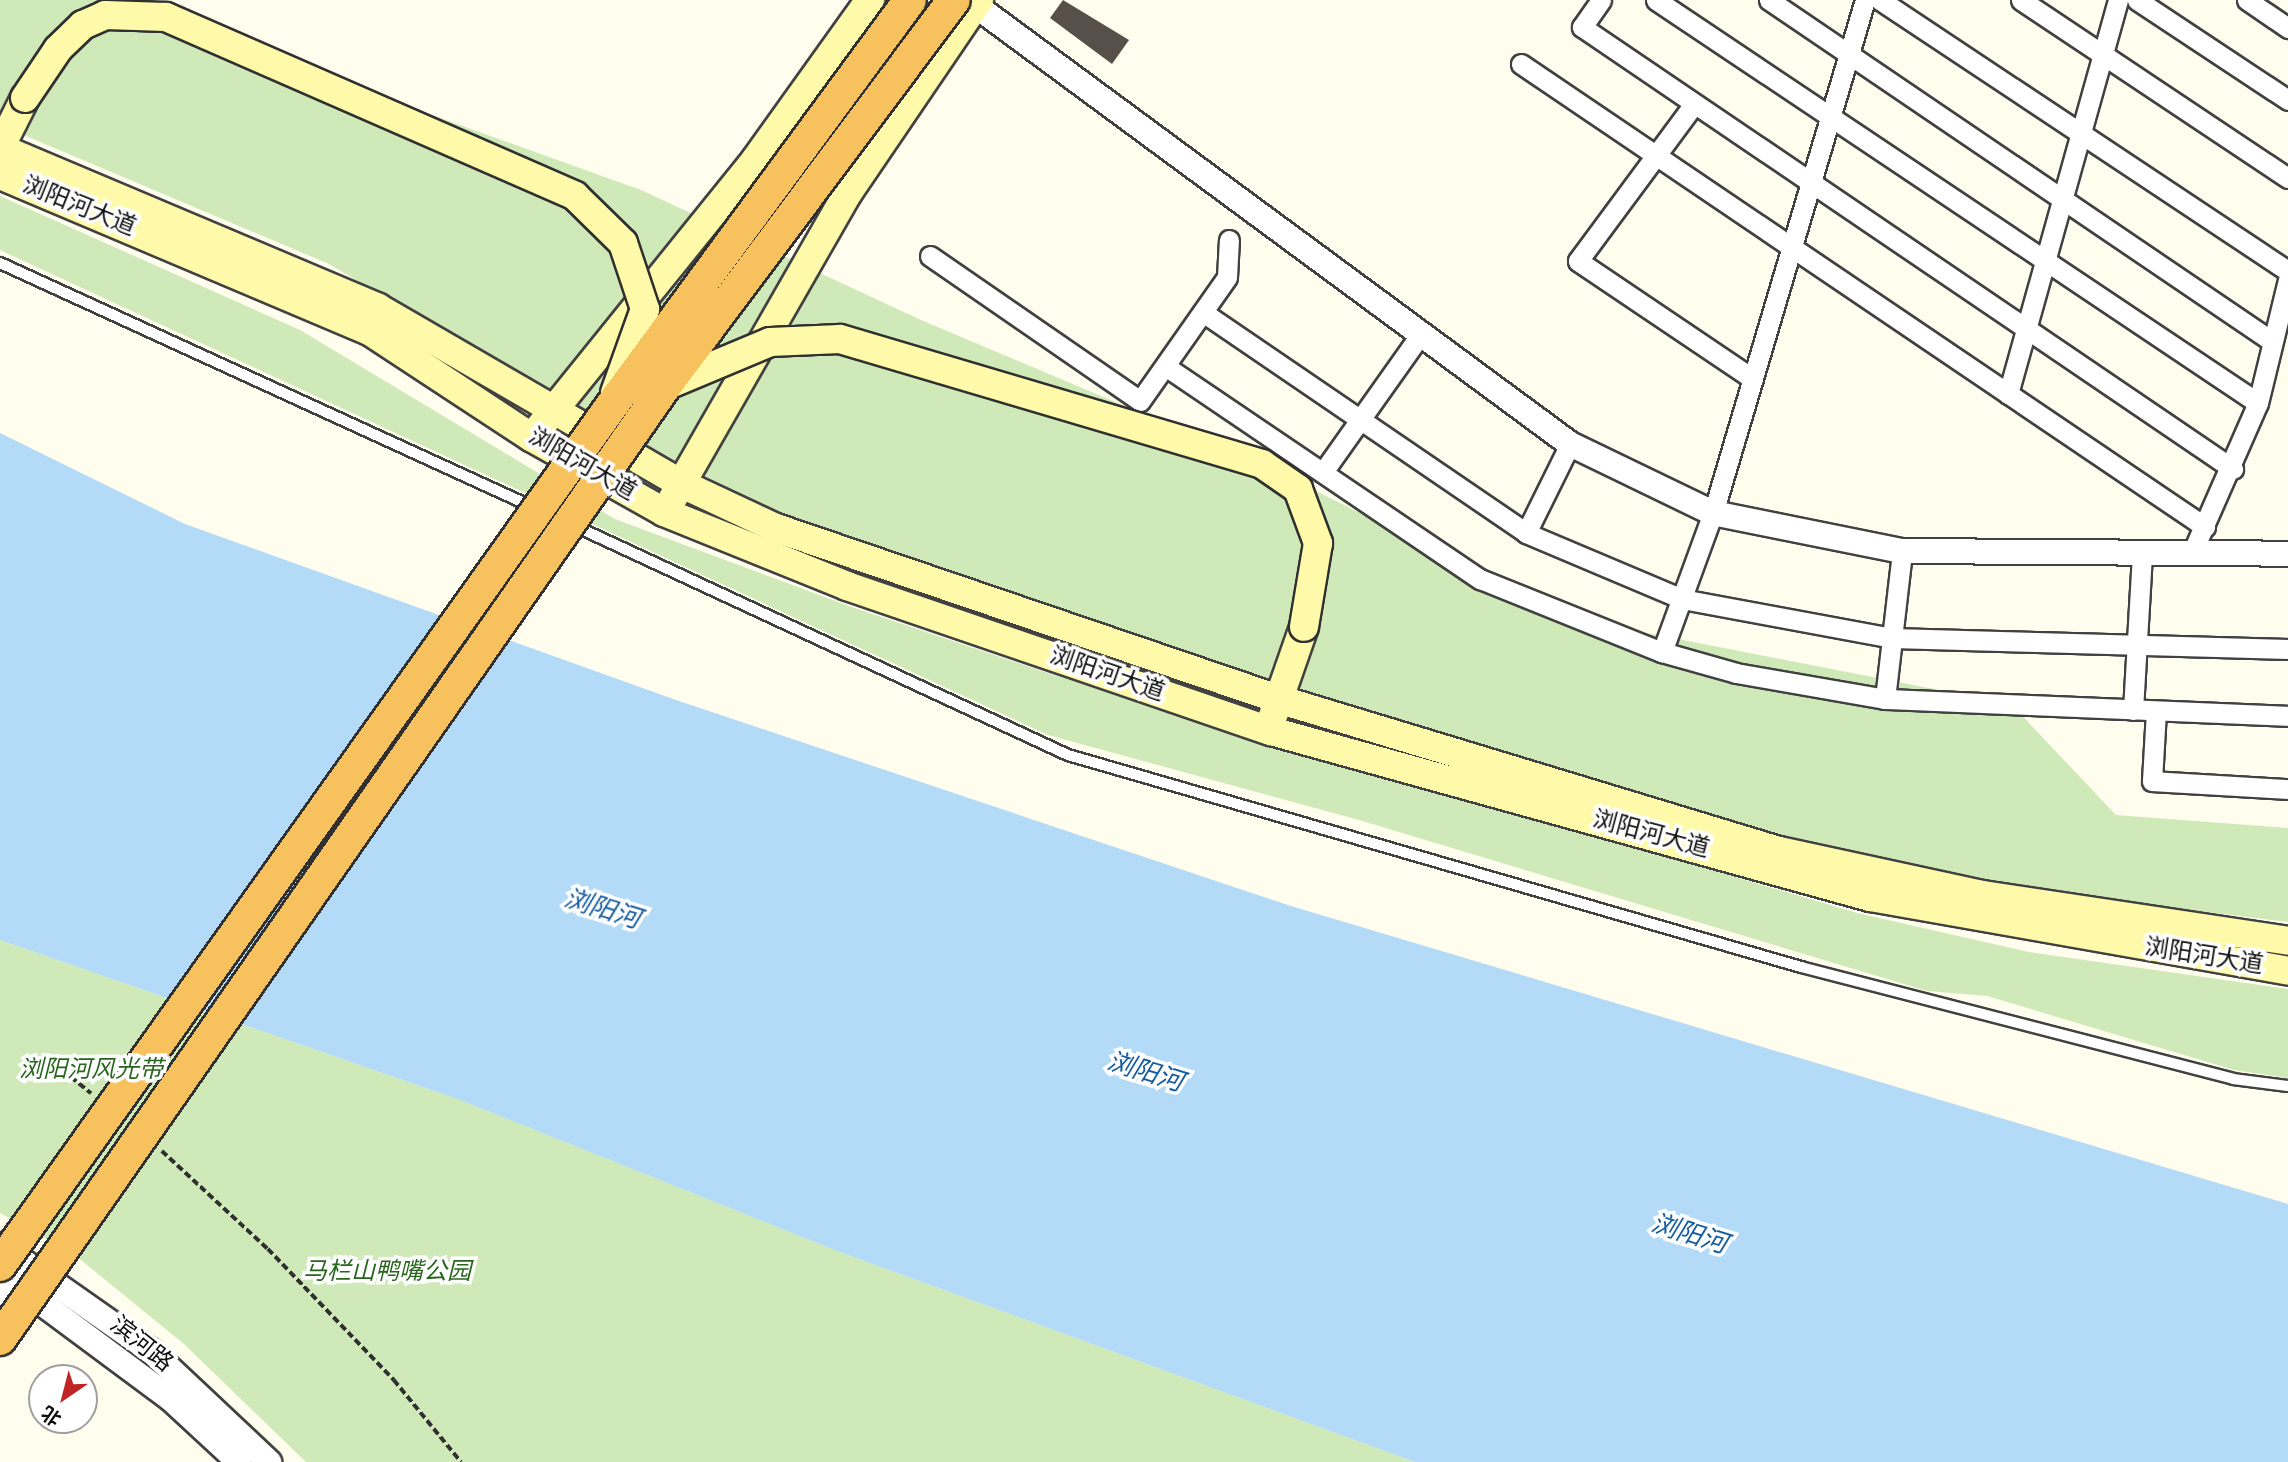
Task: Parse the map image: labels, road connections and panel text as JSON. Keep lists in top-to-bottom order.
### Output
{
  "streets": {
    "main road": ["浏阳河大道"],
    "street": ["滨河路"]
  },
  "water": ["浏阳河"],
  "parks": ["浏阳河风光带", "马栏山鸭嘴公园"],
  "north": "bottom left"
}
